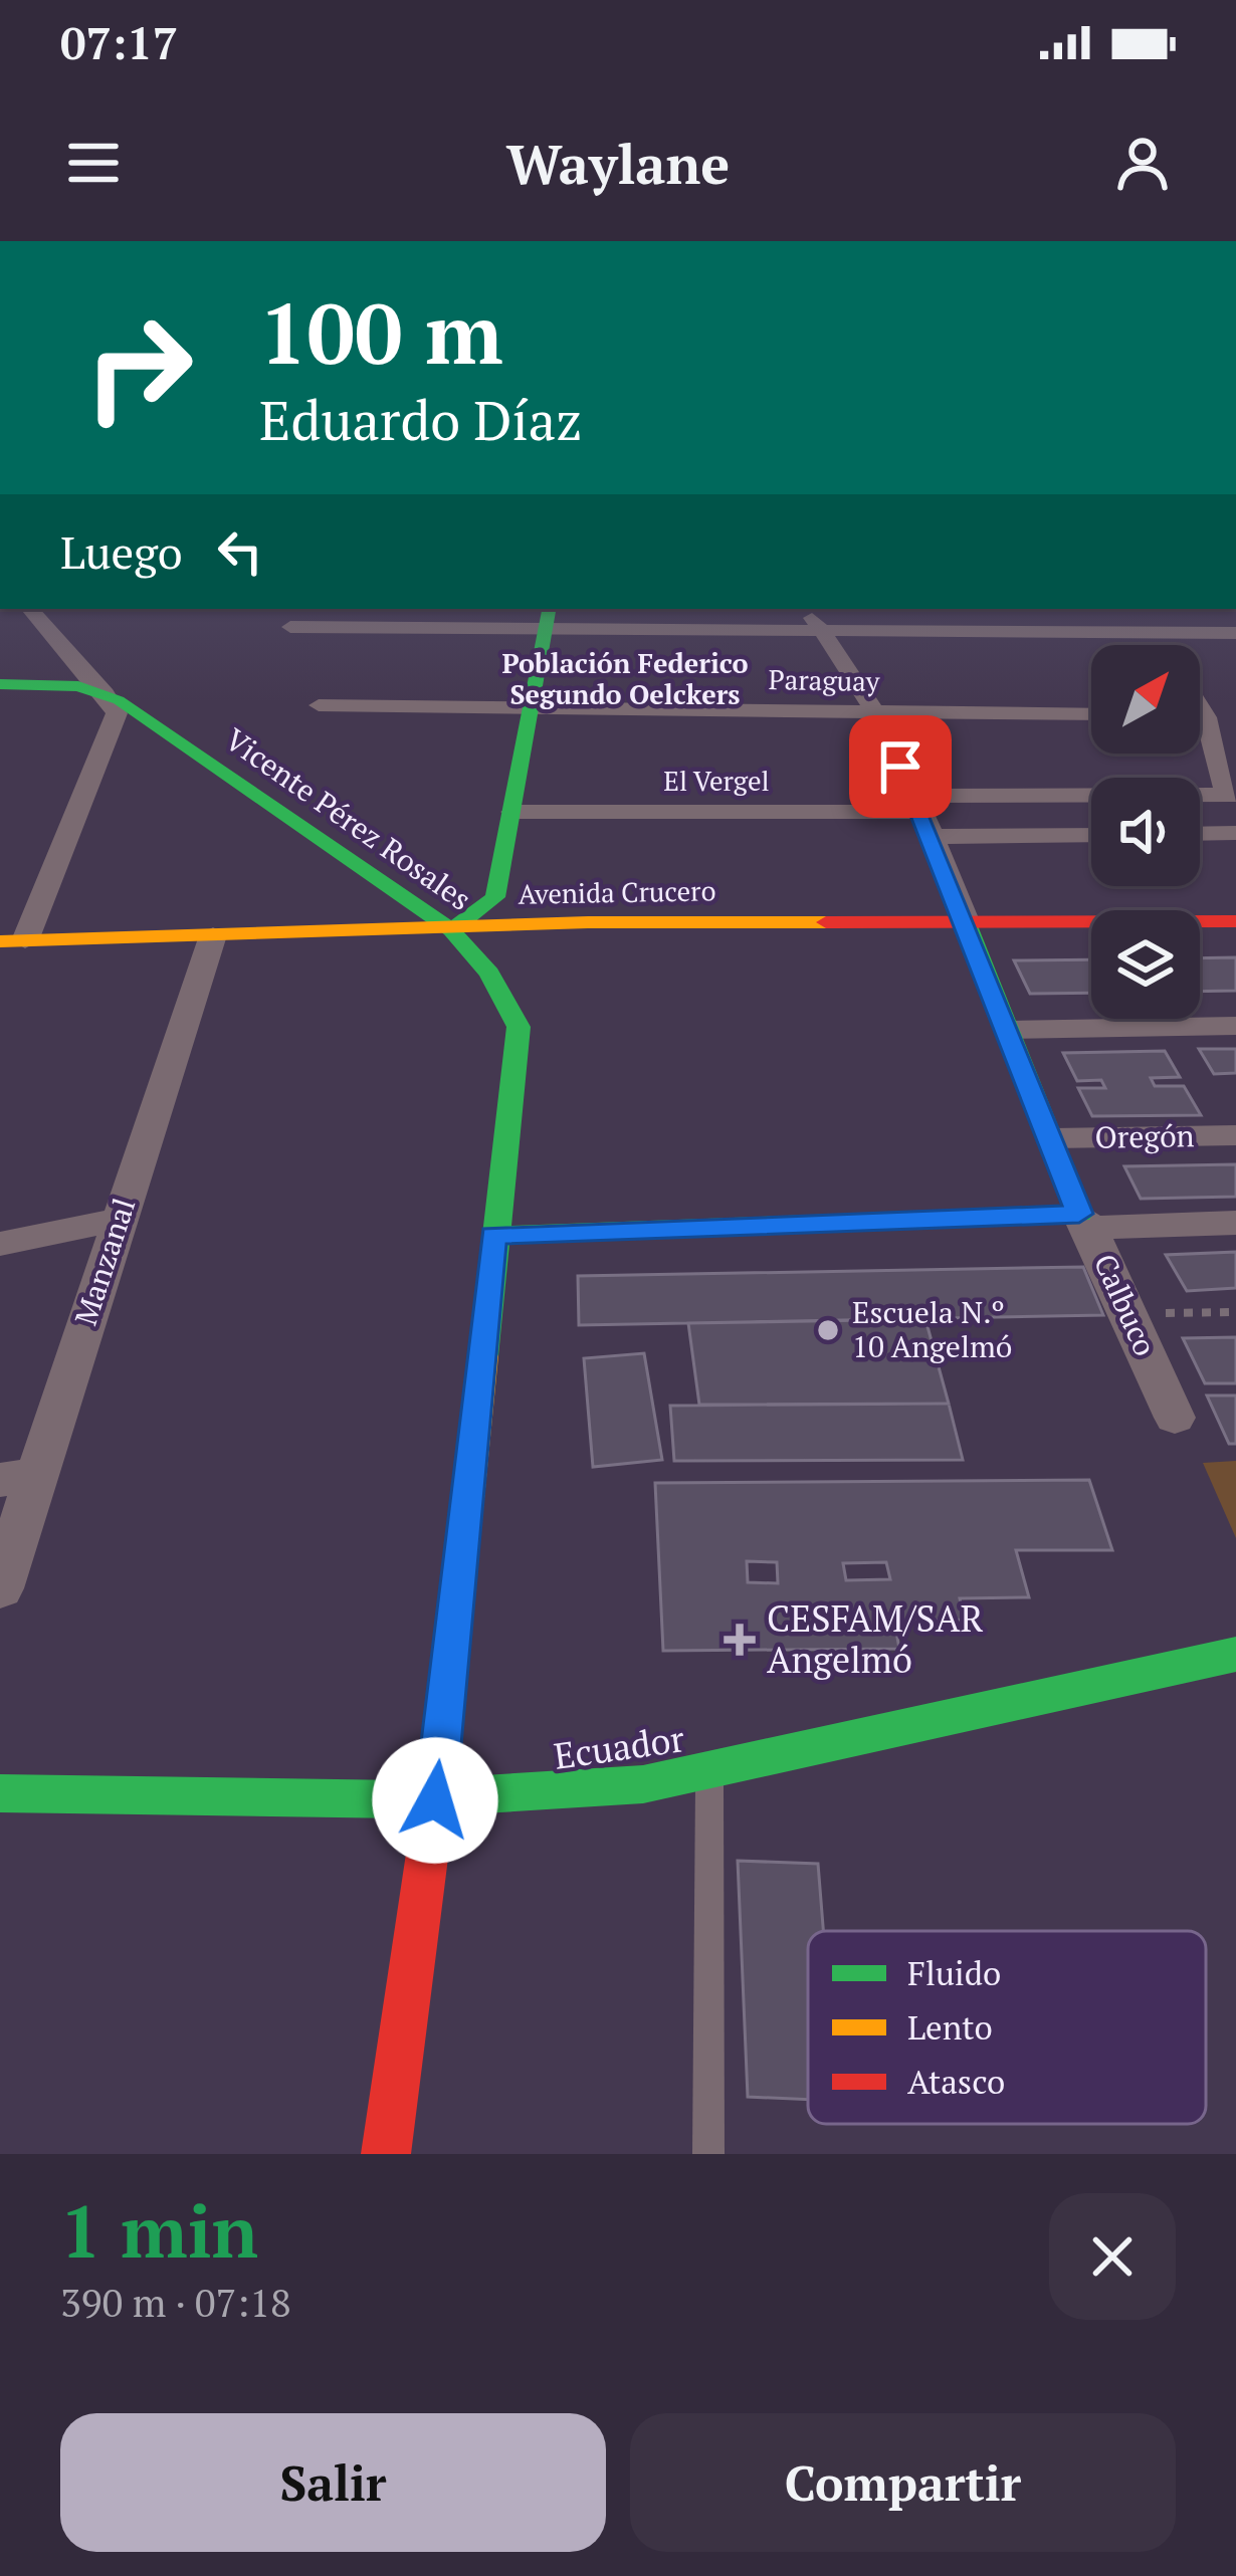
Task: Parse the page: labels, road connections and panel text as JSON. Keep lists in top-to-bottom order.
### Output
{
  "streets": {
    "main road": [
      "Vicente Pérez Rosales",
      "Avenida Crucero",
      "Calbuco",
      "Ecuador"
    ],
    "street": [
      "Paraguay",
      "El Vergel",
      "Oregón",
      "Manzanal"
    ]
  },
  "crossings": [
    ["Paraguay", "Calbuco"],
    ["El Vergel", "Calbuco"],
    ["Vicente Pérez Rosales", "Avenida Crucero"],
    ["Vicente Pérez Rosales", "Ecuador"],
    ["Avenida Crucero", "Manzanal"],
    ["Avenida Crucero", "Calbuco"],
    ["Oregón", "Calbuco"]
  ],
  "districts": ["Población Federico Segundo Oelckers"],
  "places": {
    "other": ["Escuela N.º 10 Angelmó"],
    "health": ["CESFAM/SAR Angelmó"]
  },
  "legend": ["Fluido", "Lento", "Atasco"],
  "north": "top right",
  "page": {
    "status": "07:17",
    "header": "Waylane",
    "turn": ["100 m", "Eduardo Díaz"],
    "then": "Luego",
    "heading": ["1 min", "390 m · 07:18"],
    "buttons": ["Salir", "Compartir"]
  }
}
